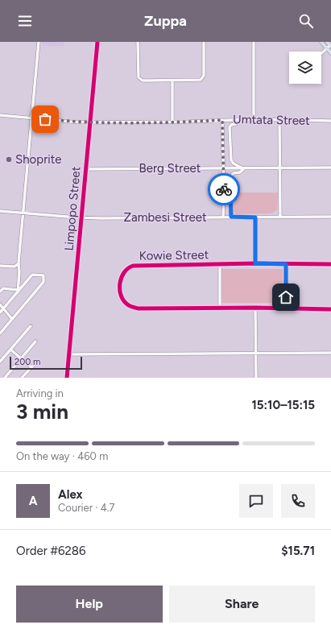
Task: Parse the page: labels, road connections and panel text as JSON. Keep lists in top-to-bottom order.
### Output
{
  "streets": {
    "street": [
      "Umtata Street",
      "Berg Street",
      "Limpopo Street",
      "Zambesi Street",
      "Kowie Street"
    ]
  },
  "crossings": [
    ["Umtata Street", "Limpopo Street"],
    ["Berg Street", "Limpopo Street"],
    ["Limpopo Street", "Zambesi Street"]
  ],
  "places": ["Shoprite"],
  "scale_bar": "200 m",
  "page": {
    "header": "Zuppa",
    "scale": "200 m",
    "heading": ["3 min", "Arriving in", "15:10–15:15"],
    "panel": [
      "Alex",
      "Courier · 4.7",
      "Order #6286",
      "$15.71"
    ],
    "bar": "On the way · 460 m",
    "round": "A",
    "buttons": ["Help", "Share"]
  }
}
